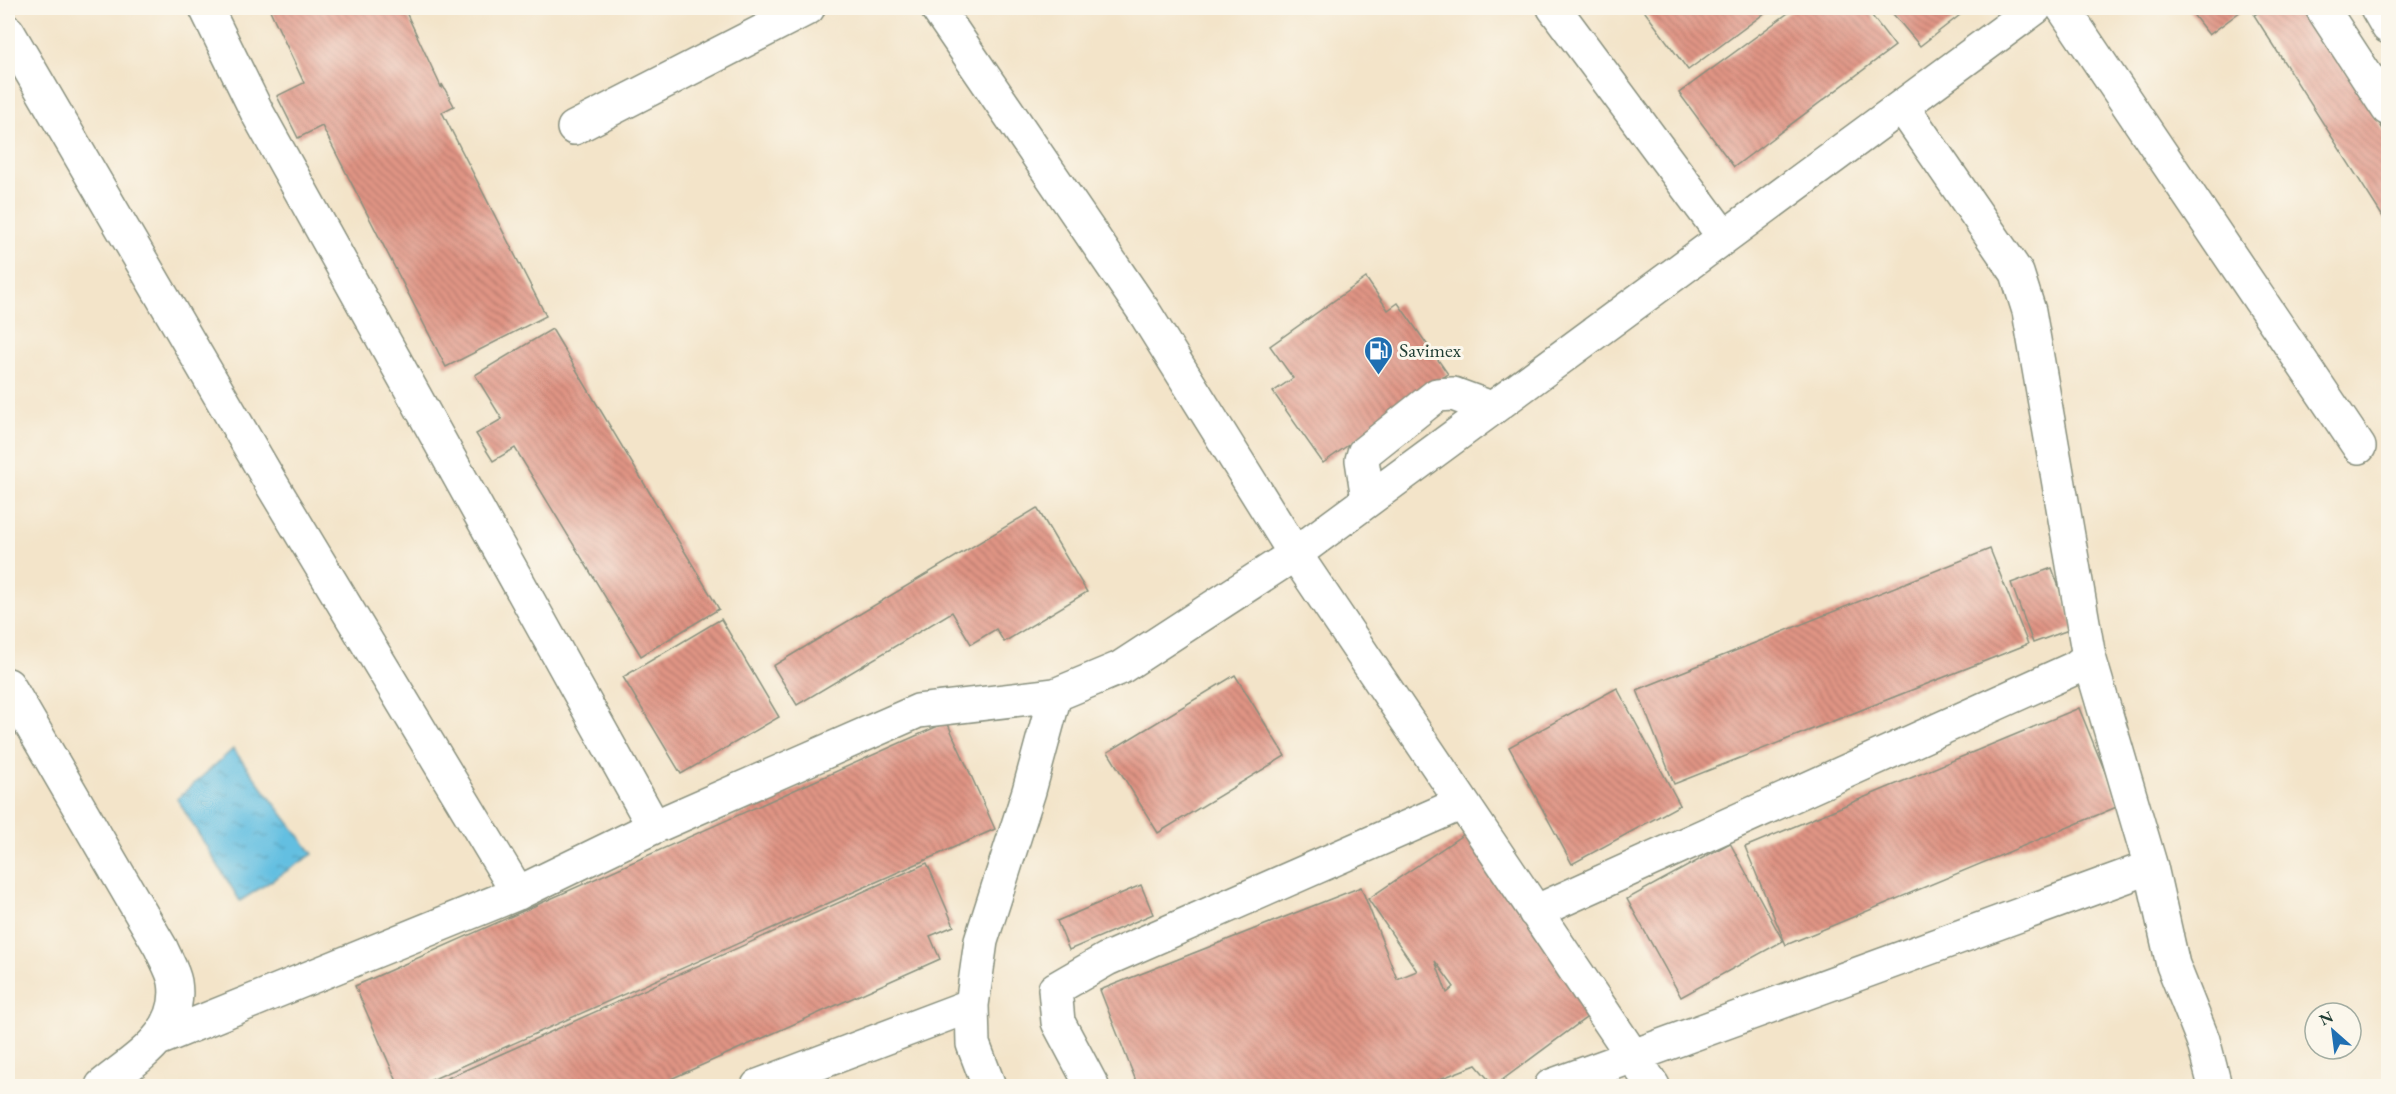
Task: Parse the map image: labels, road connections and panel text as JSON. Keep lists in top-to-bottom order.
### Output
{
  "places": {
    "fuel station": ["Savimex"]
  },
  "north": "top left"
}
